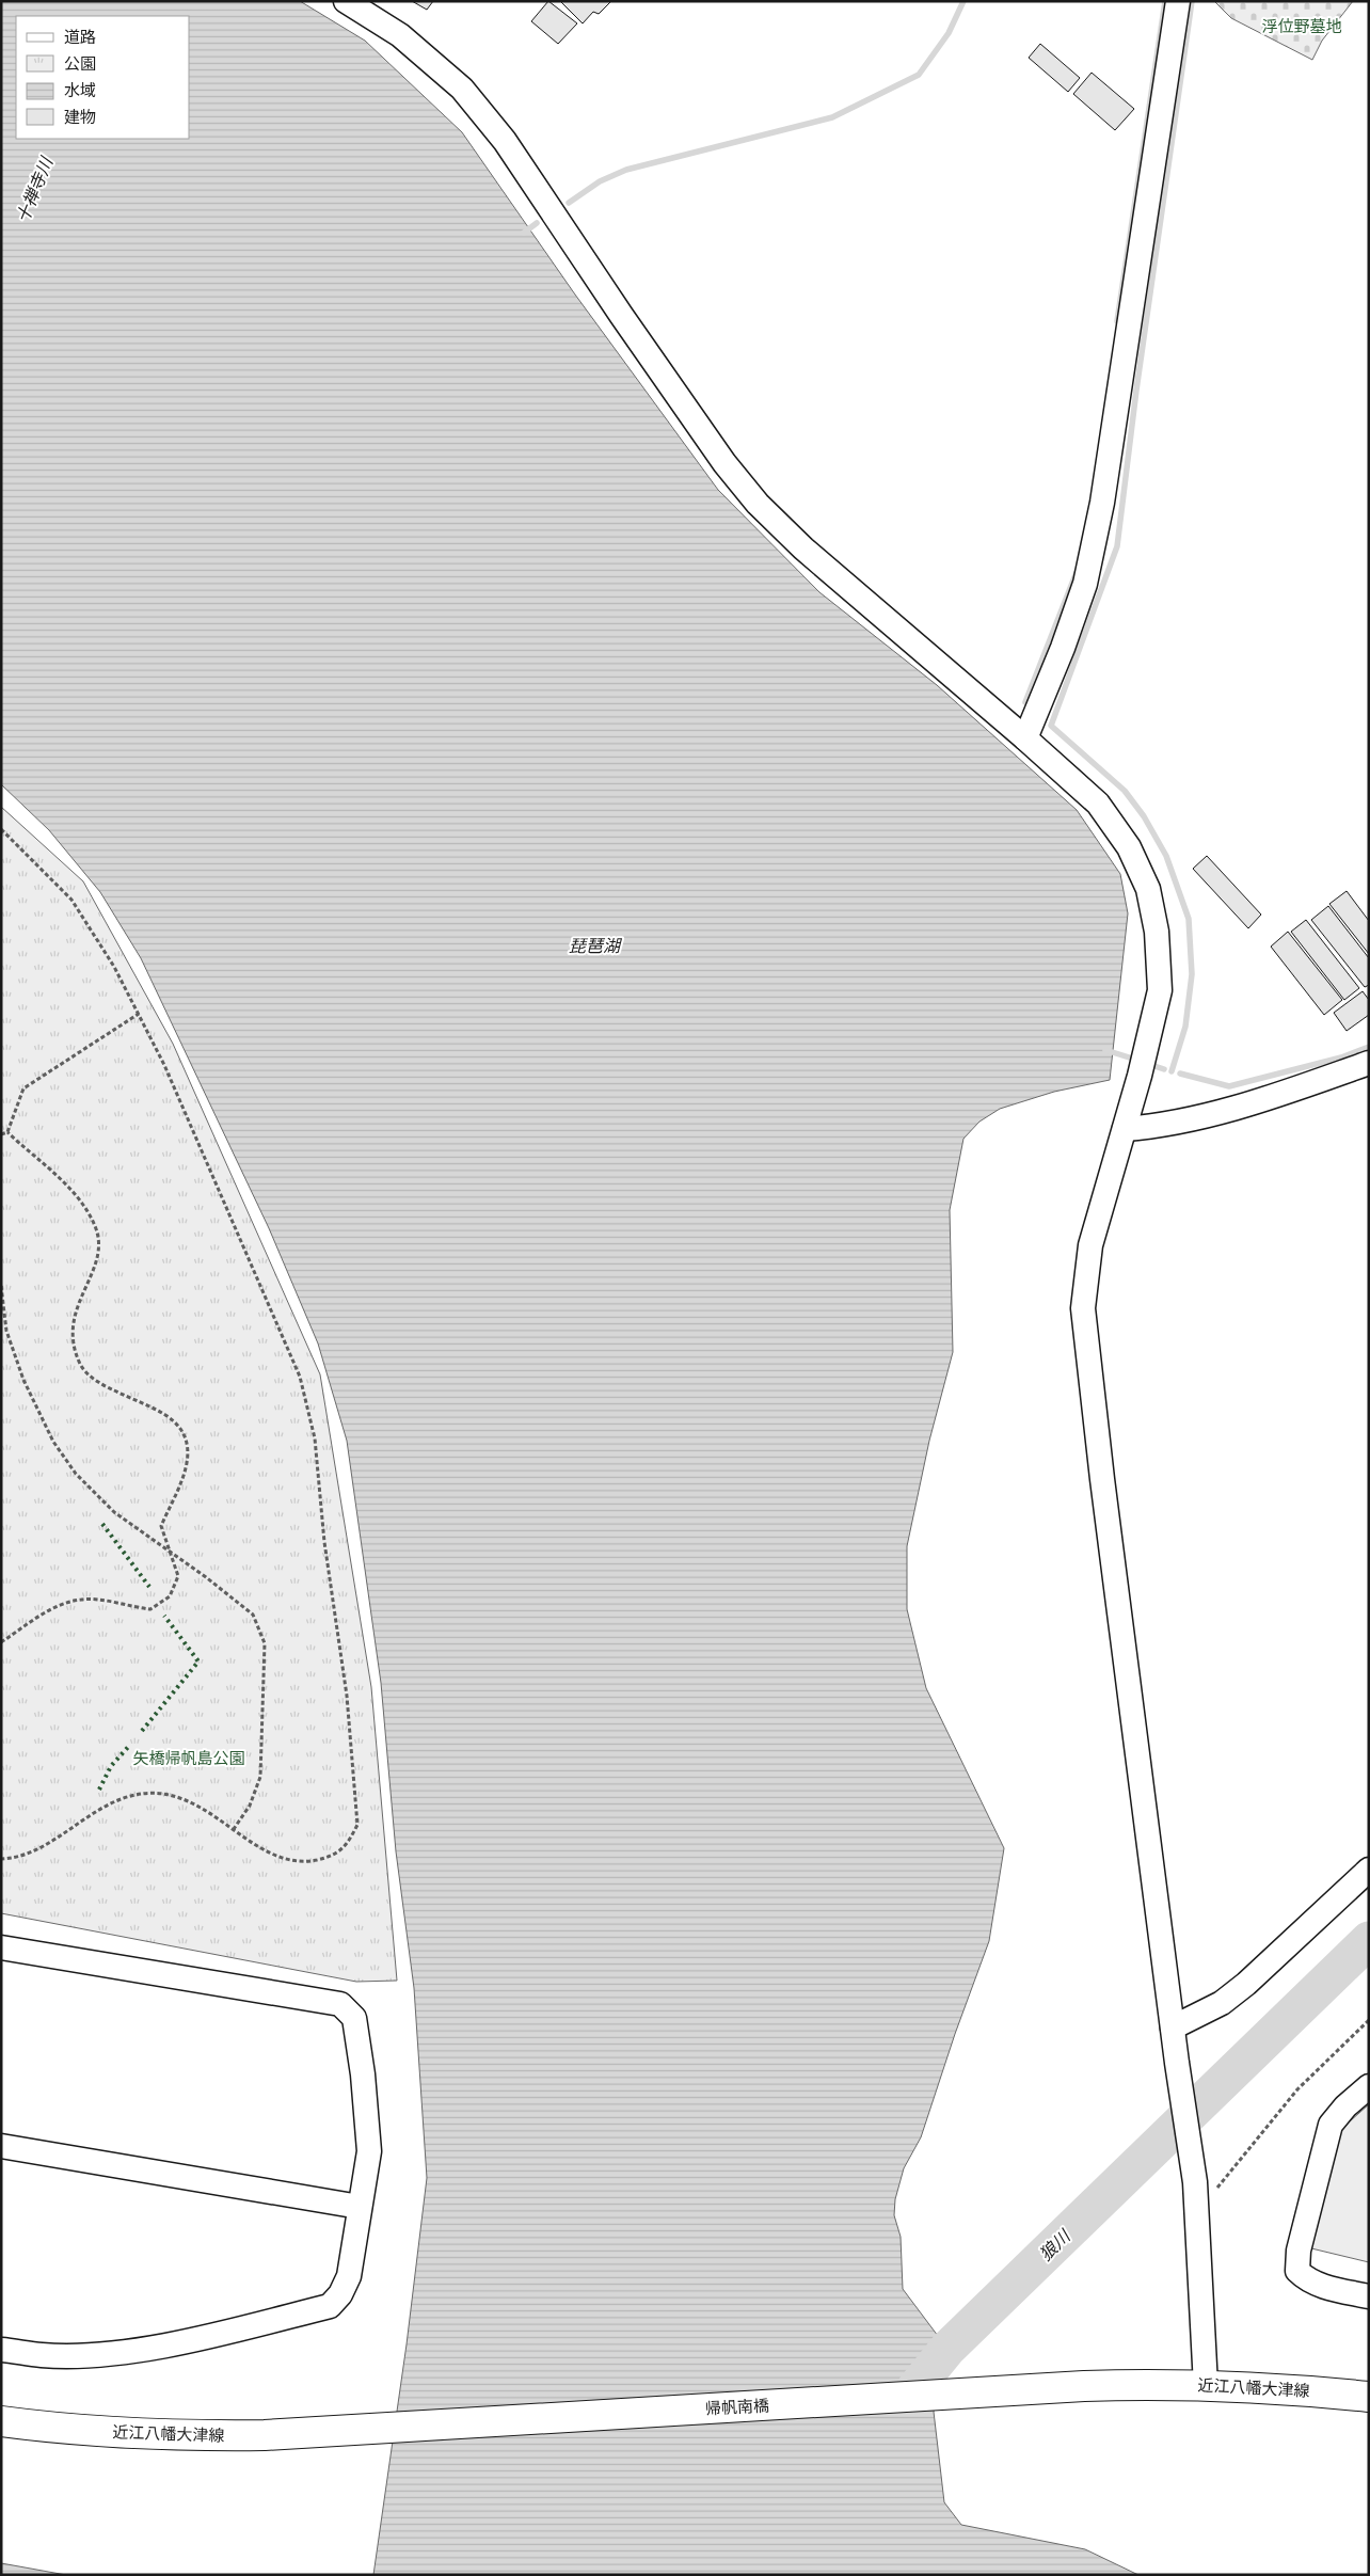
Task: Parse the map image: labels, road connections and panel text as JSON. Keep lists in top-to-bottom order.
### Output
{
  "streets": {
    "main road": ["近江八幡大津線", "帰帆南橋"]
  },
  "crossings": [
    ["近江八幡大津線", "帰帆南橋"]
  ],
  "water": ["十禅寺川", "琵琶湖", "狼川"],
  "parks": ["浮位野墓地", "矢橋帰帆島公園"],
  "legend": [
    "道路",
    "公園",
    "水域",
    "建物"
  ]
}
